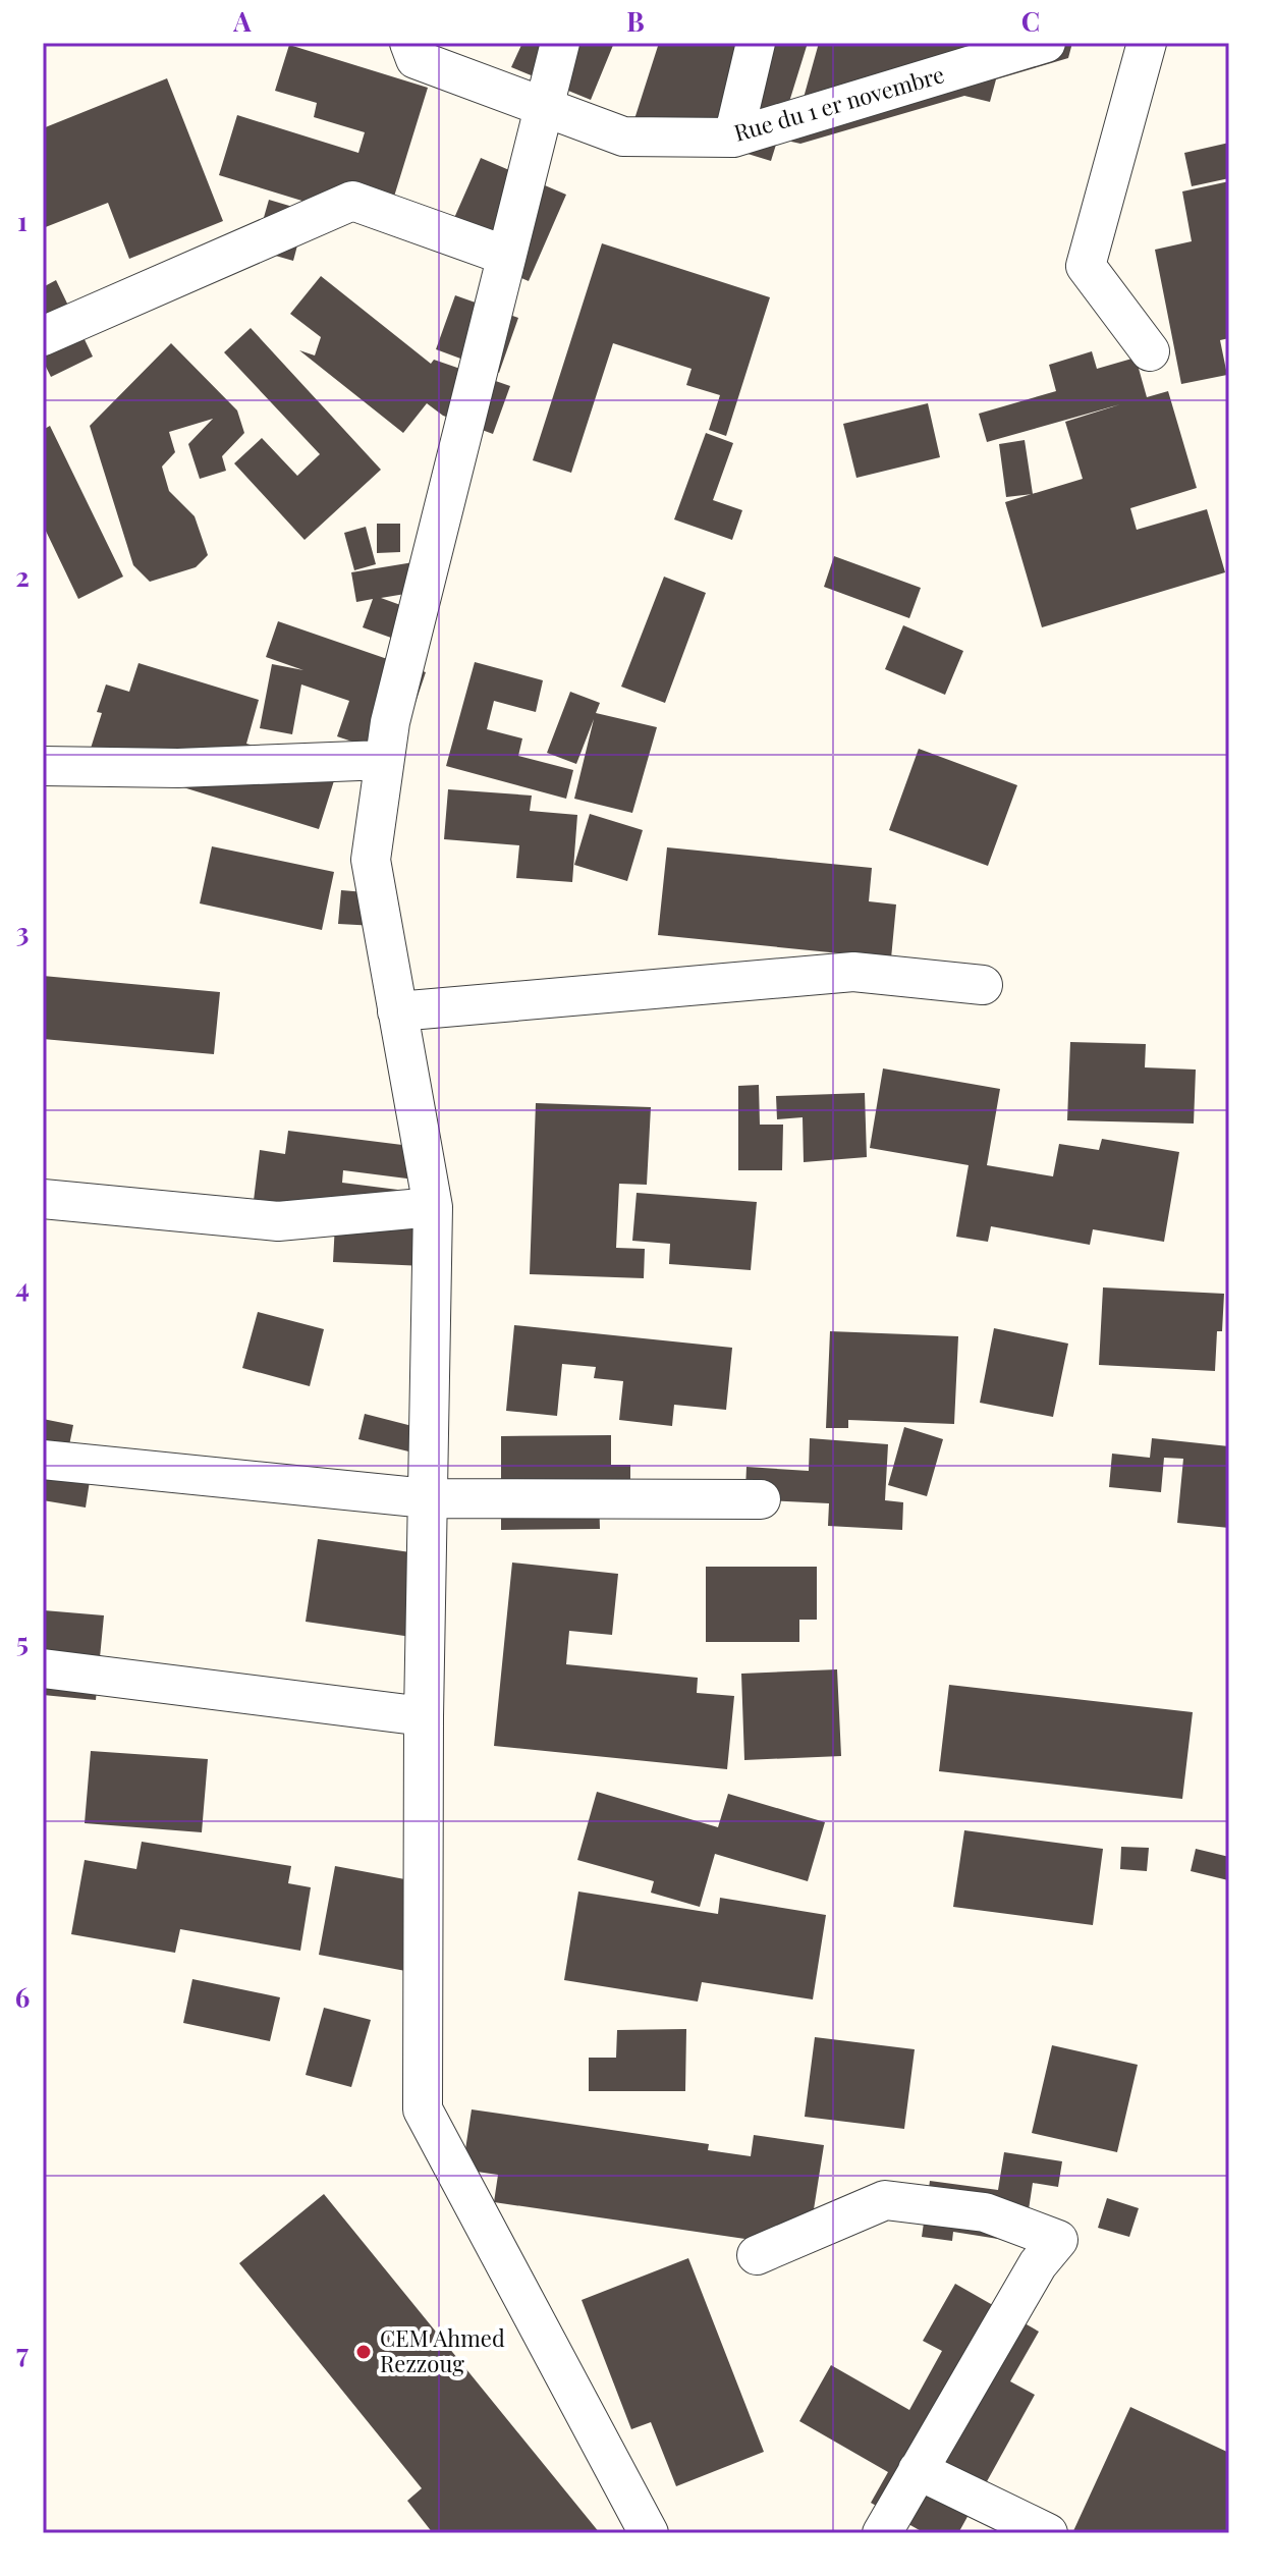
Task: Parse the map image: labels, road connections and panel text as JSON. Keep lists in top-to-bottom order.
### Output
{
  "streets": {
    "street": ["Rue du 1 er novembre"]
  },
  "places": ["CEM Ahmed Rezzoug"],
  "grid": {
    "columns": ["A", "B", "C"],
    "rows": [
      "1",
      "2",
      "3",
      "4",
      "5",
      "6",
      "7"
    ]
  }
}
